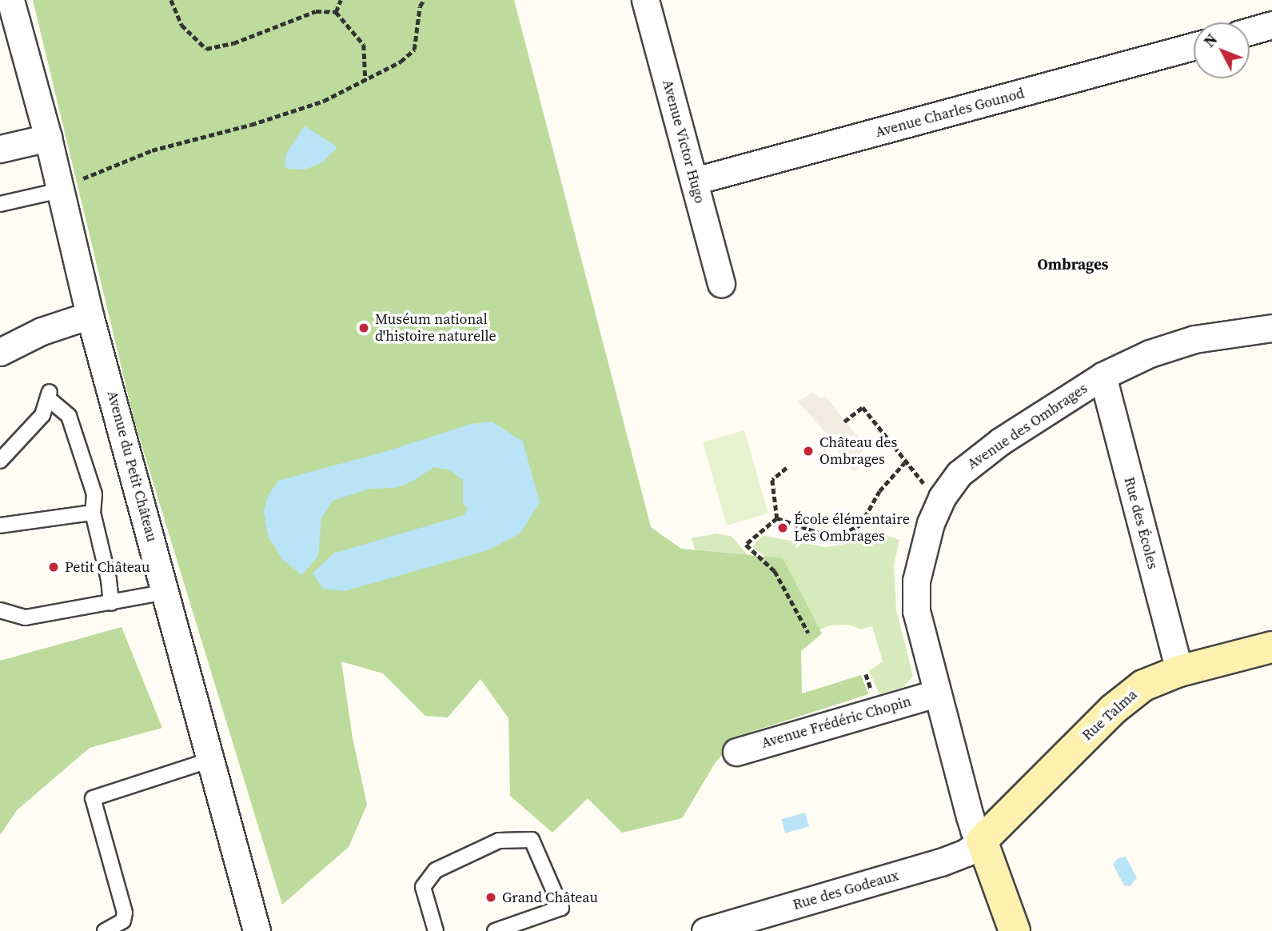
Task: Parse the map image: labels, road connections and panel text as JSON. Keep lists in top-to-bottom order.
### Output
{
  "streets": {
    "main road": ["Rue Talma"],
    "street": [
      "Avenue Charles Gounod",
      "Avenue Victor Hugo",
      "Avenue des Ombrages",
      "Avenue du Petit Château",
      "Rue des Écoles",
      "Avenue Frédéric Chopin",
      "Rue des Godeaux"
    ]
  },
  "crossings": [
    ["Avenue Charles Gounod", "Avenue Victor Hugo"],
    ["Avenue des Ombrages", "Rue des Écoles"],
    ["Avenue des Ombrages", "Rue Talma"],
    ["Avenue des Ombrages", "Avenue Frédéric Chopin"],
    ["Avenue des Ombrages", "Rue des Godeaux"],
    ["Rue des Écoles", "Rue Talma"],
    ["Rue Talma", "Rue des Godeaux"]
  ],
  "districts": ["Ombrages"],
  "places": [
    "Muséum national d'histoire naturelle",
    "Château des Ombrages",
    "École élémentaire Les Ombrages",
    "Petit Château",
    "Grand Château"
  ],
  "north": "top left"
}
